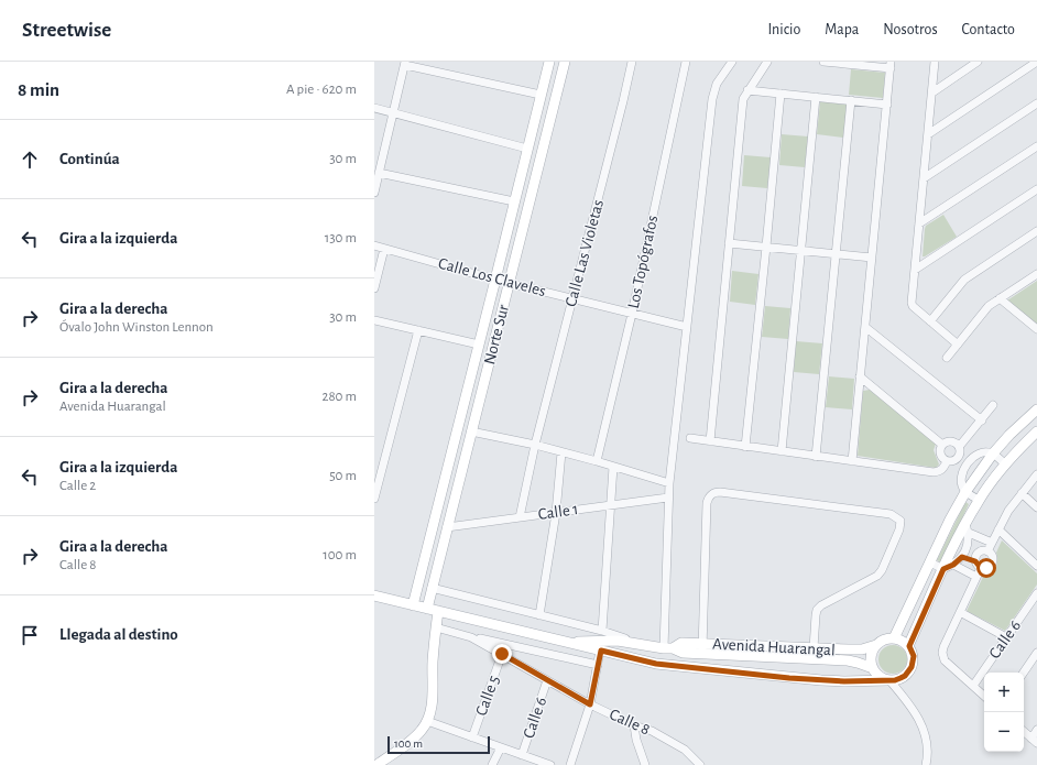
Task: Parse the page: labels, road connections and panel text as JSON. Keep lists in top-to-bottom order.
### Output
{
  "streets": {
    "street": [
      "Calle Las Violetas",
      "Los Topógrafos",
      "Calle Los Claveles",
      "Norte Sur",
      "Calle 1",
      "Calle 6",
      "Avenida Huarangal",
      "Calle 5",
      "Calle 8"
    ]
  },
  "crossings": [
    ["Calle Las Violetas", "Calle Los Claveles"],
    ["Calle Las Violetas", "Calle 1"],
    ["Los Topógrafos", "Calle Los Claveles"],
    ["Calle Los Claveles", "Norte Sur"],
    ["Norte Sur", "Calle 1"],
    ["Norte Sur", "Avenida Huarangal"],
    ["Calle 6", "Calle 8"],
    ["Calle 5", "Calle 8"]
  ],
  "scale_bar": "100 m",
  "page": {
    "header": "Streetwise",
    "nav": [
      "Inicio",
      "Mapa",
      "Nosotros",
      "Contacto"
    ],
    "heading": ["8 min", "A pie · 620 m"],
    "list": [
      ["Continúa", "30 m"],
      ["Gira a la izquierda", "130 m"],
      ["Gira a la derecha", "Óvalo John Winston Lennon", "30 m"],
      ["Gira a la derecha", "Avenida Huarangal", "280 m"],
      ["Gira a la izquierda", "Calle 2", "50 m"],
      ["Gira a la derecha", "Calle 8", "100 m"],
      "Llegada al destino"
    ],
    "map_buttons": ["+", "−"],
    "scale": "100 m"
  }
}
